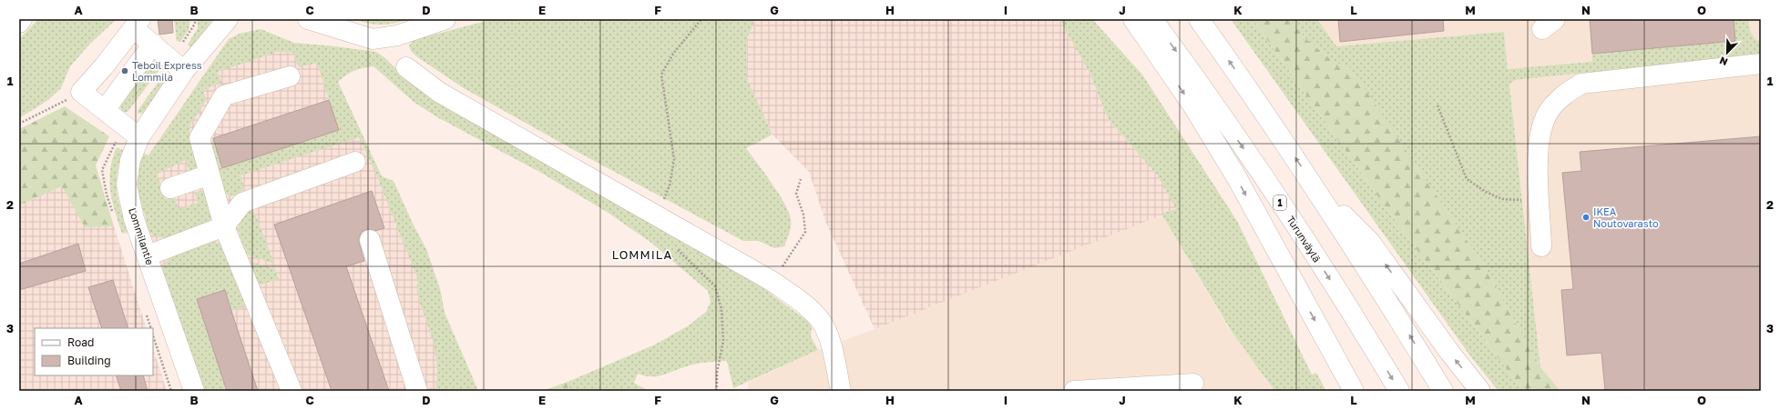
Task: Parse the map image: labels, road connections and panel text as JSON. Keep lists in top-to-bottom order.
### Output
{
  "streets": {
    "main road": ["1", "Lommilantie", "Turunväylä"]
  },
  "districts": ["LOMMILA"],
  "places": ["Teboil Express Lommila", "IKEA Noutovarasto"],
  "legend": ["Road", "Building"],
  "north": "bottom left",
  "grid": {
    "columns": [
      "A",
      "B",
      "C",
      "D",
      "E",
      "F",
      "G",
      "H",
      "I",
      "J",
      "K",
      "L",
      "M",
      "N",
      "O"
    ],
    "rows": ["1", "2", "3"]
  }
}
